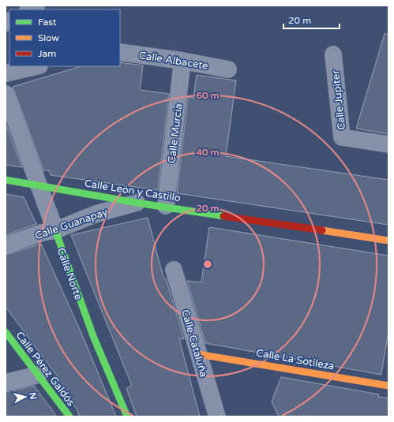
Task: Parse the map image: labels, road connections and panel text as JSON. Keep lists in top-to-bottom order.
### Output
{
  "streets": {
    "street": [
      "Calle Albacete",
      "Calle Jupiter",
      "Calle Murcia",
      "Calle León y Castillo",
      "Calle Guanapay",
      "Calle Norte",
      "Calle Cataluña",
      "Calle La Sotileza",
      "Calle Pérez Galdós"
    ]
  },
  "crossings": [
    ["Calle Albacete", "Calle Murcia"],
    ["Calle Murcia", "Calle León y Castillo"],
    ["Calle León y Castillo", "Calle Guanapay"],
    ["Calle León y Castillo", "Calle Norte"],
    ["Calle Guanapay", "Calle Norte"],
    ["Calle Cataluña", "Calle La Sotileza"]
  ],
  "legend": ["Fast", "Slow", "Jam"],
  "scale_bar": "20 m",
  "north": "right",
  "rings": ["60 m", "40 m", "20 m"]
}
